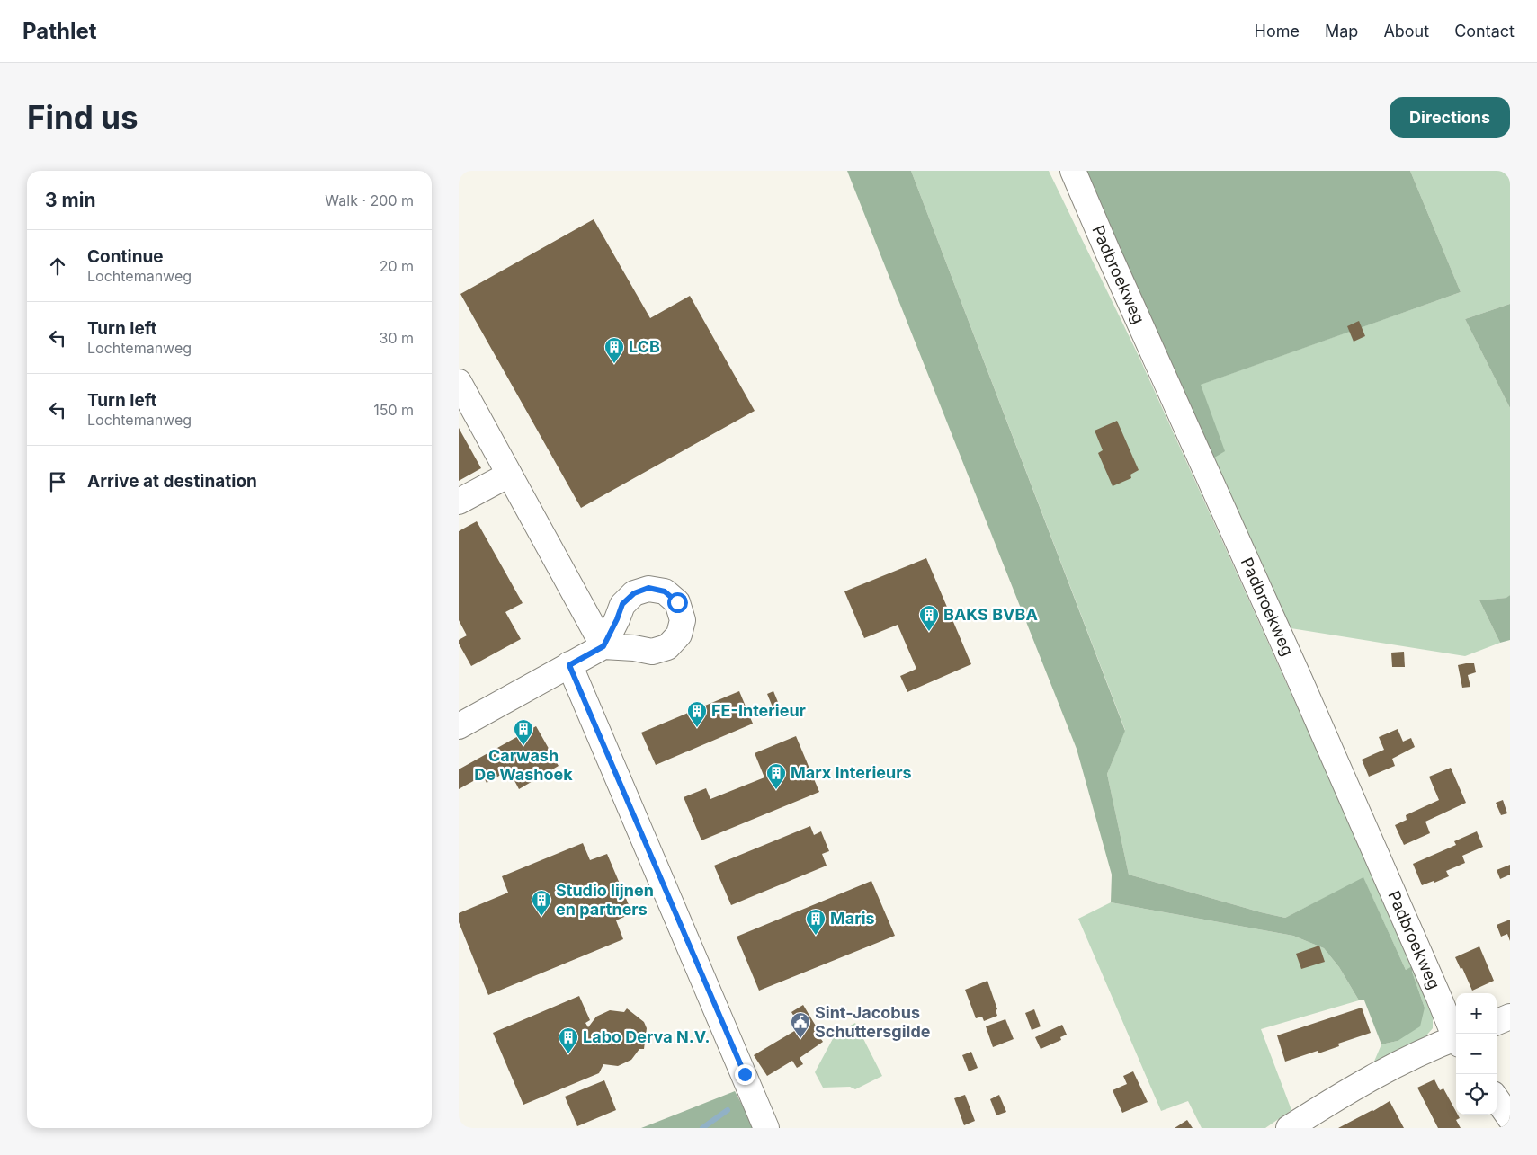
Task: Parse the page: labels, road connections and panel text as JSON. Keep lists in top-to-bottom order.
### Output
{
  "streets": {
    "street": ["Padbroekweg"]
  },
  "places": {
    "building": [
      "LCB",
      "BAKS BVBA",
      "FE-Interieur",
      "Carwash De Washoek",
      "Marx Interieurs",
      "Studio lijnen en partners",
      "Maris",
      "Labo Derva N.V."
    ],
    "public building": ["Sint-Jacobus Schuttersgilde"]
  },
  "page": {
    "header": "Pathlet",
    "nav": [
      "Home",
      "Map",
      "About",
      "Contact"
    ],
    "buttons": "Directions",
    "title": "Find us",
    "heading": ["3 min", "Walk · 200 m"],
    "list": [
      ["Continue", "Lochtemanweg", "20 m"],
      ["Turn left", "Lochtemanweg", "30 m"],
      ["Turn left", "Lochtemanweg", "150 m"],
      "Arrive at destination"
    ],
    "map_buttons": ["+", "−"]
  }
}
